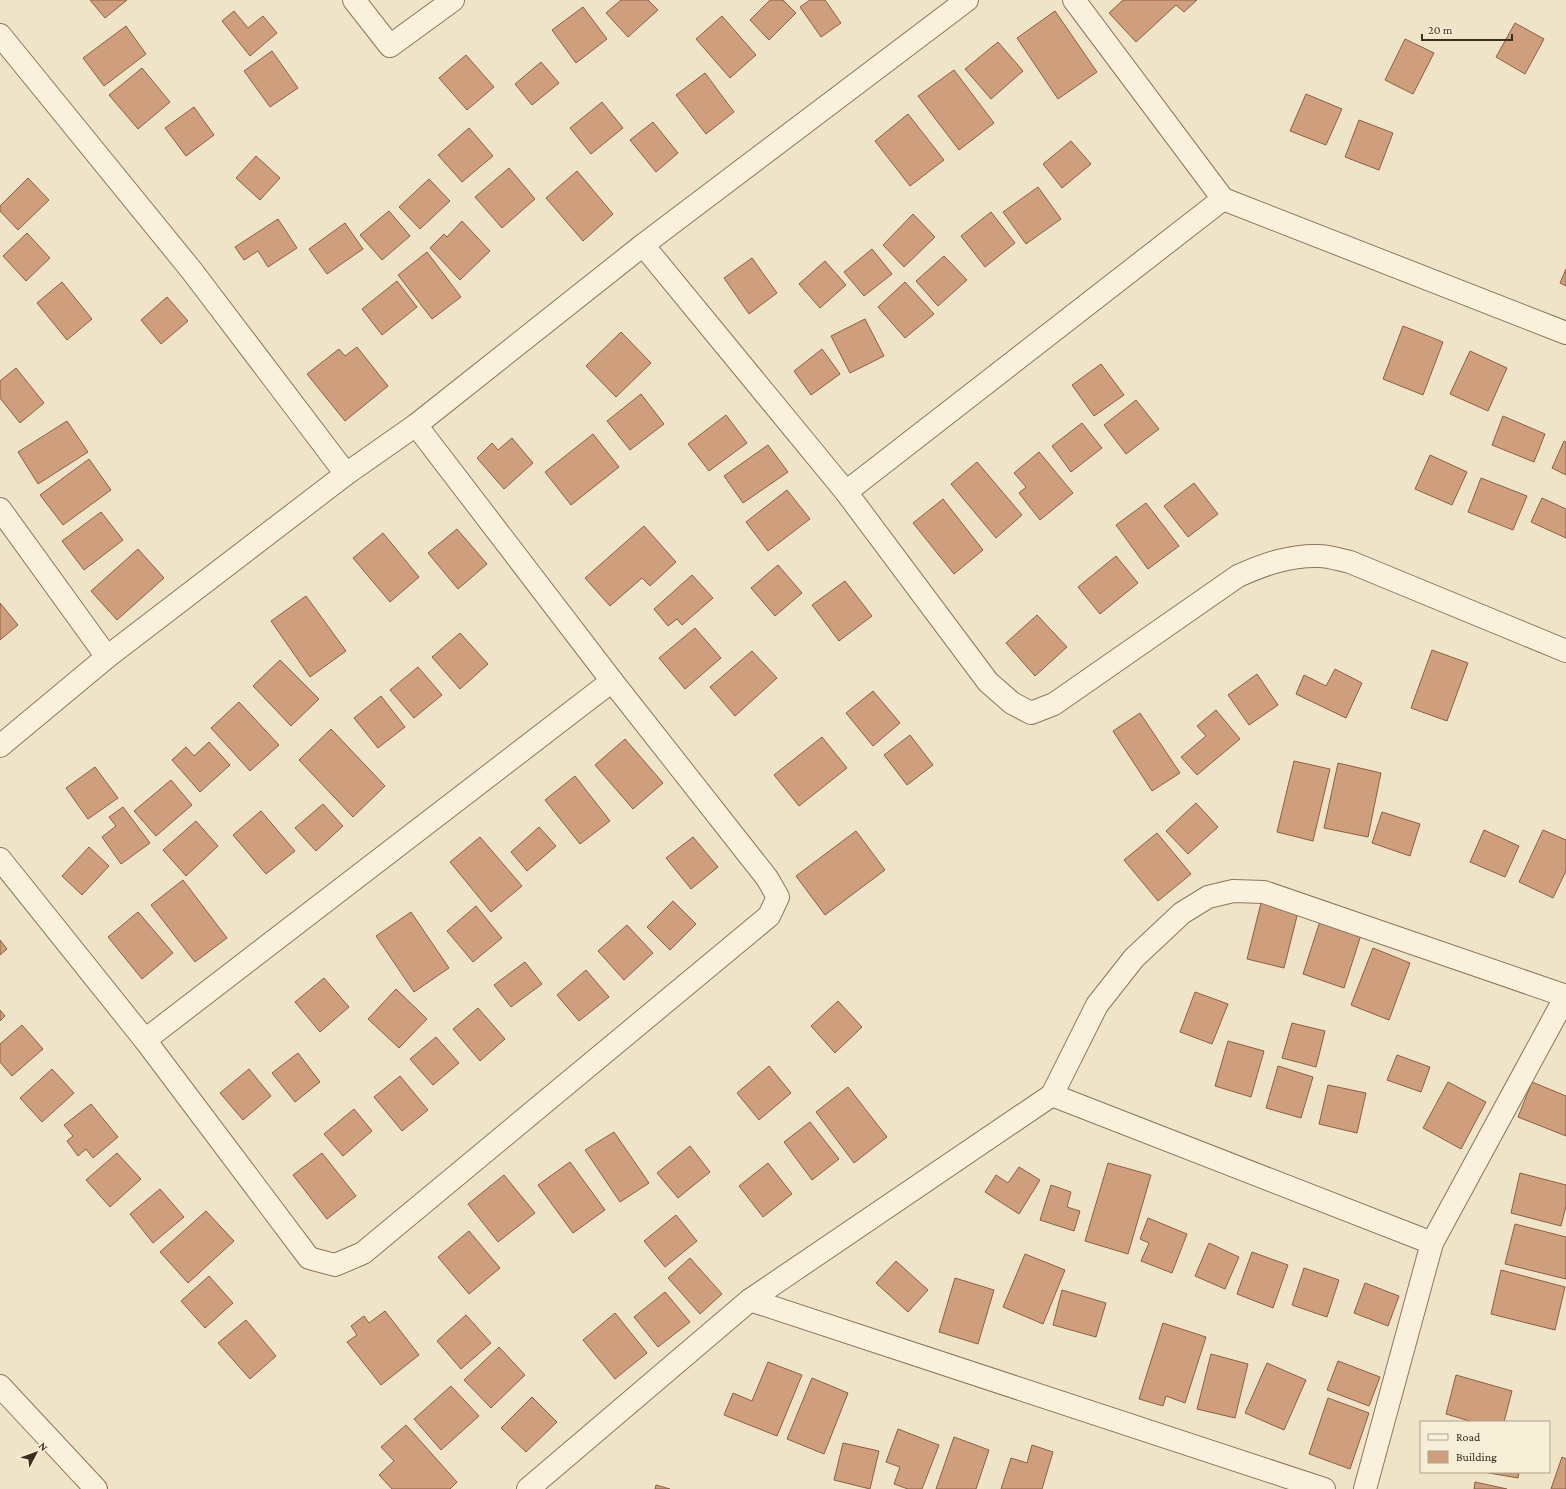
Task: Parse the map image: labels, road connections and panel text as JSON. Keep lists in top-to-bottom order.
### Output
{
  "legend": ["Road", "Building"],
  "scale_bar": "20 m",
  "north": "top right"
}
